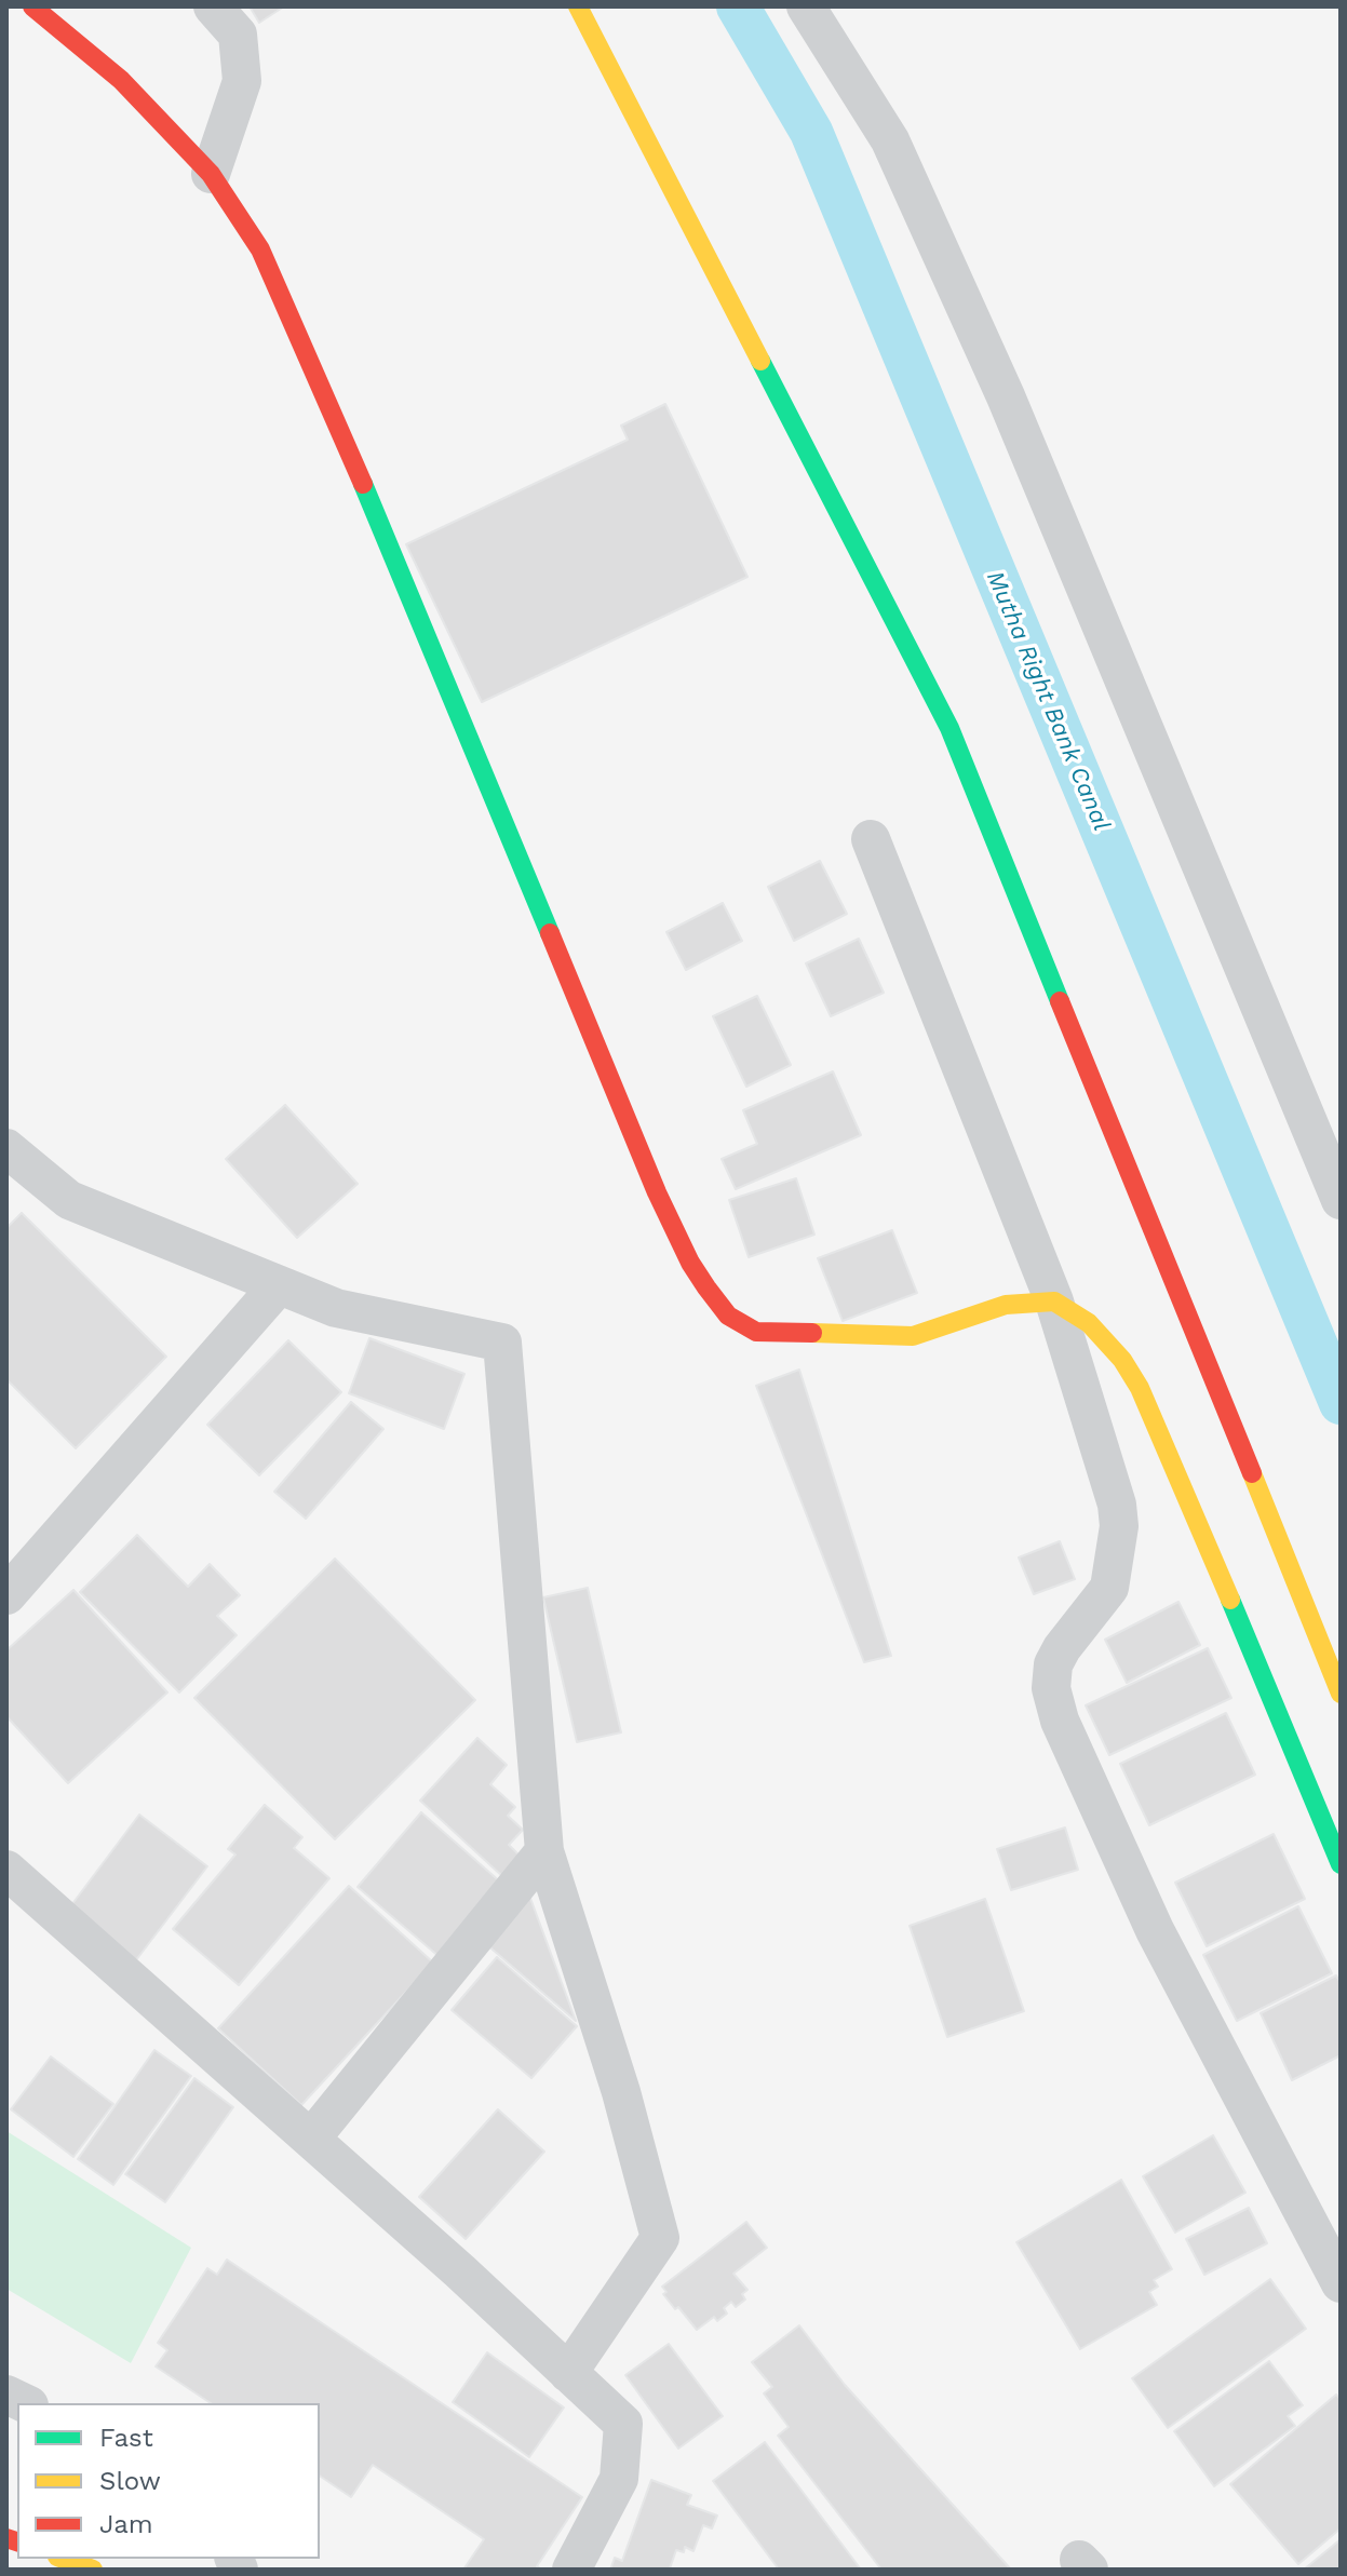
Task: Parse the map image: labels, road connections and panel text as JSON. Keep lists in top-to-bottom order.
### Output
{
  "water": ["Mutha Right Bank Canal"],
  "legend": ["Fast", "Slow", "Jam"]
}
